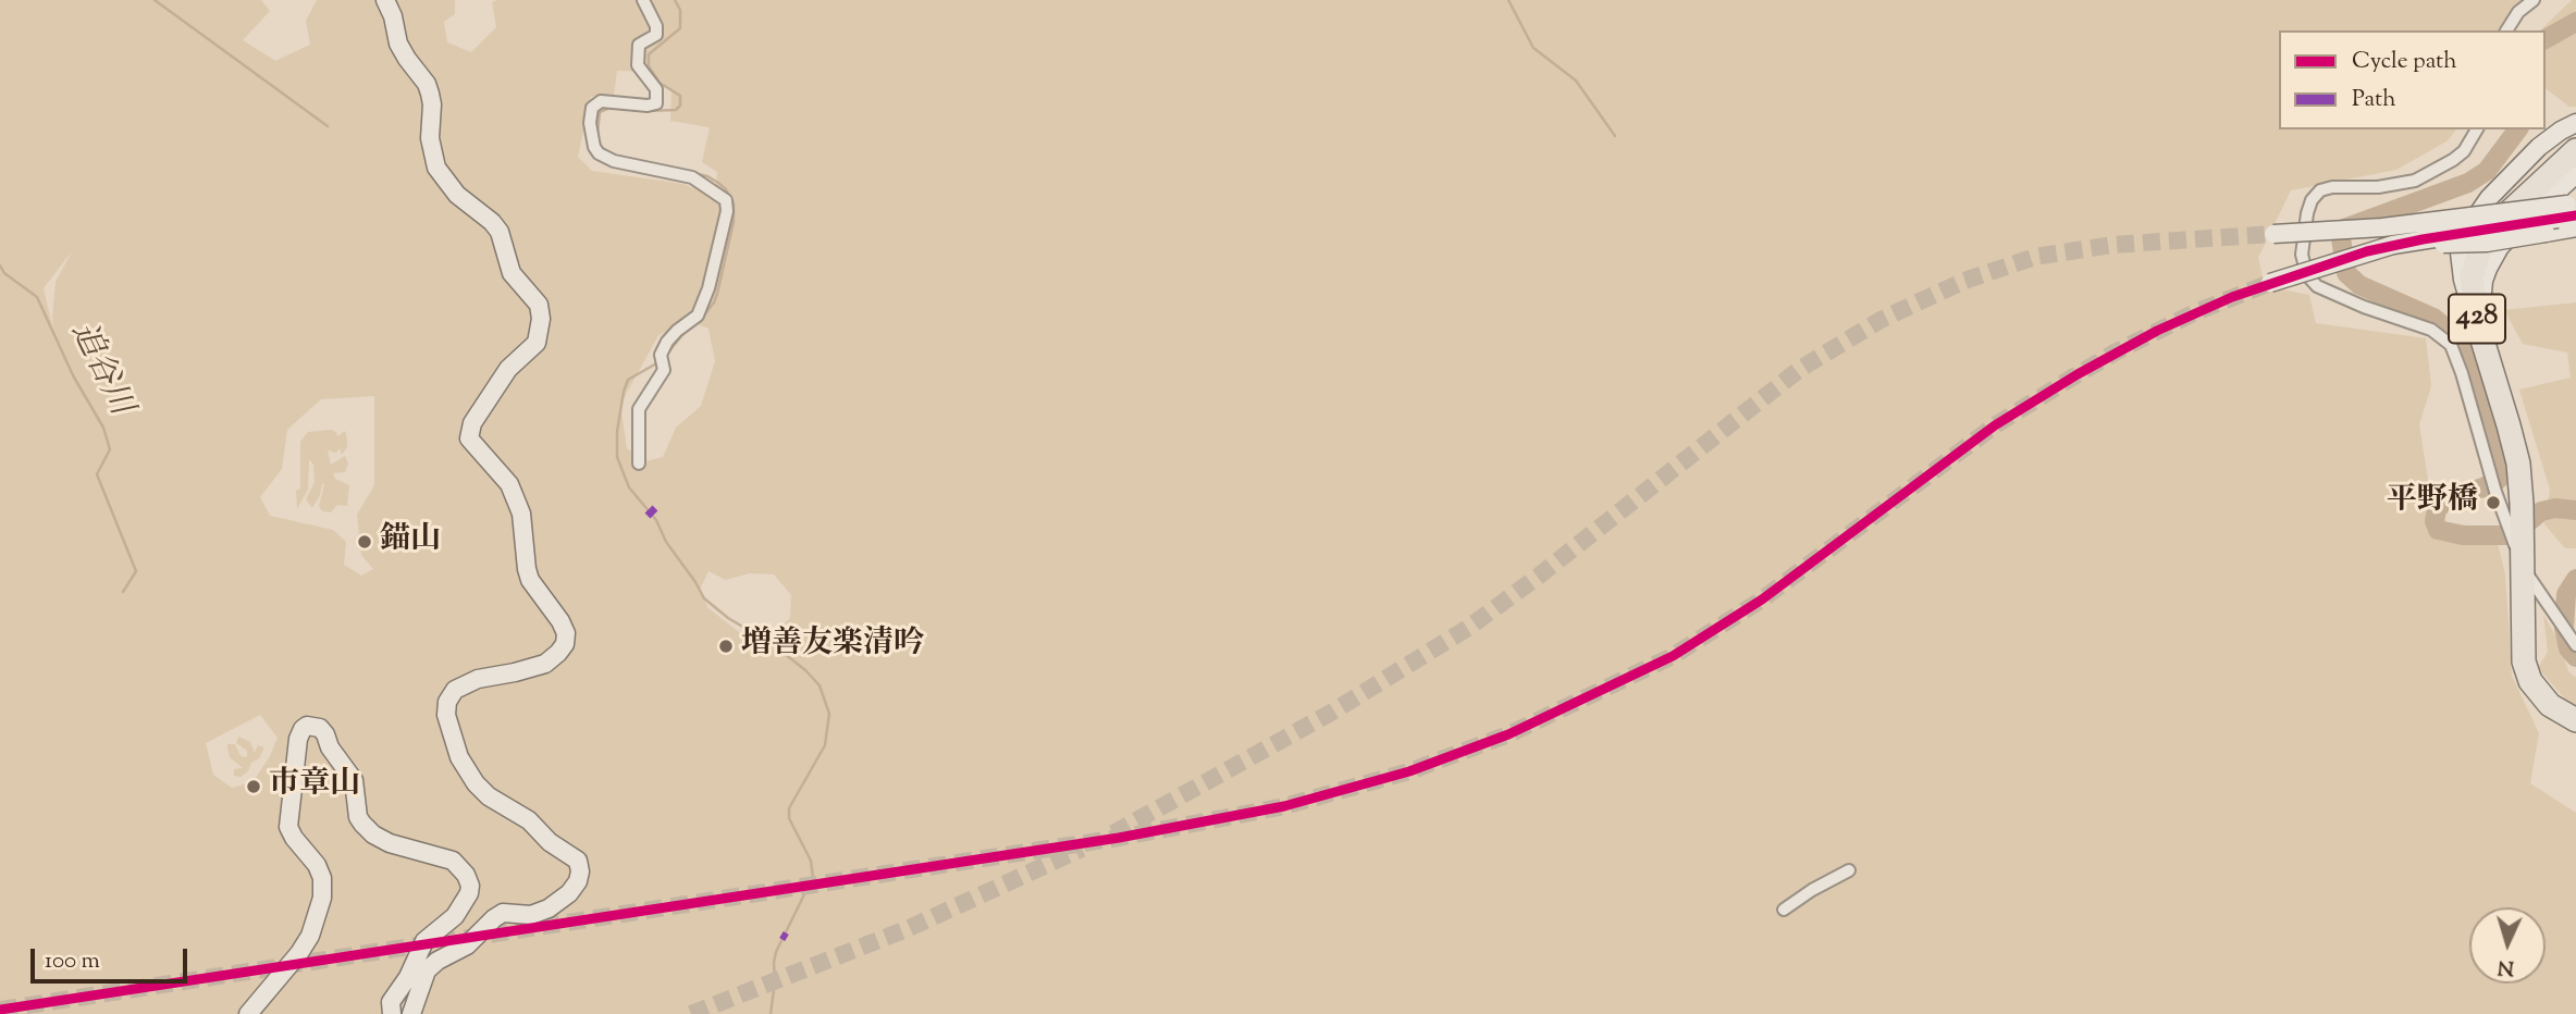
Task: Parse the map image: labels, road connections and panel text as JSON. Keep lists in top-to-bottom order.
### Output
{
  "streets": {
    "highway": ["428"]
  },
  "water": ["追谷川"],
  "places": [
    "平野橋",
    "錨山",
    "増善友楽清吟",
    "市章山"
  ],
  "legend": ["Cycle path", "Path"],
  "scale_bar": "100 m",
  "north": "bottom"
}
